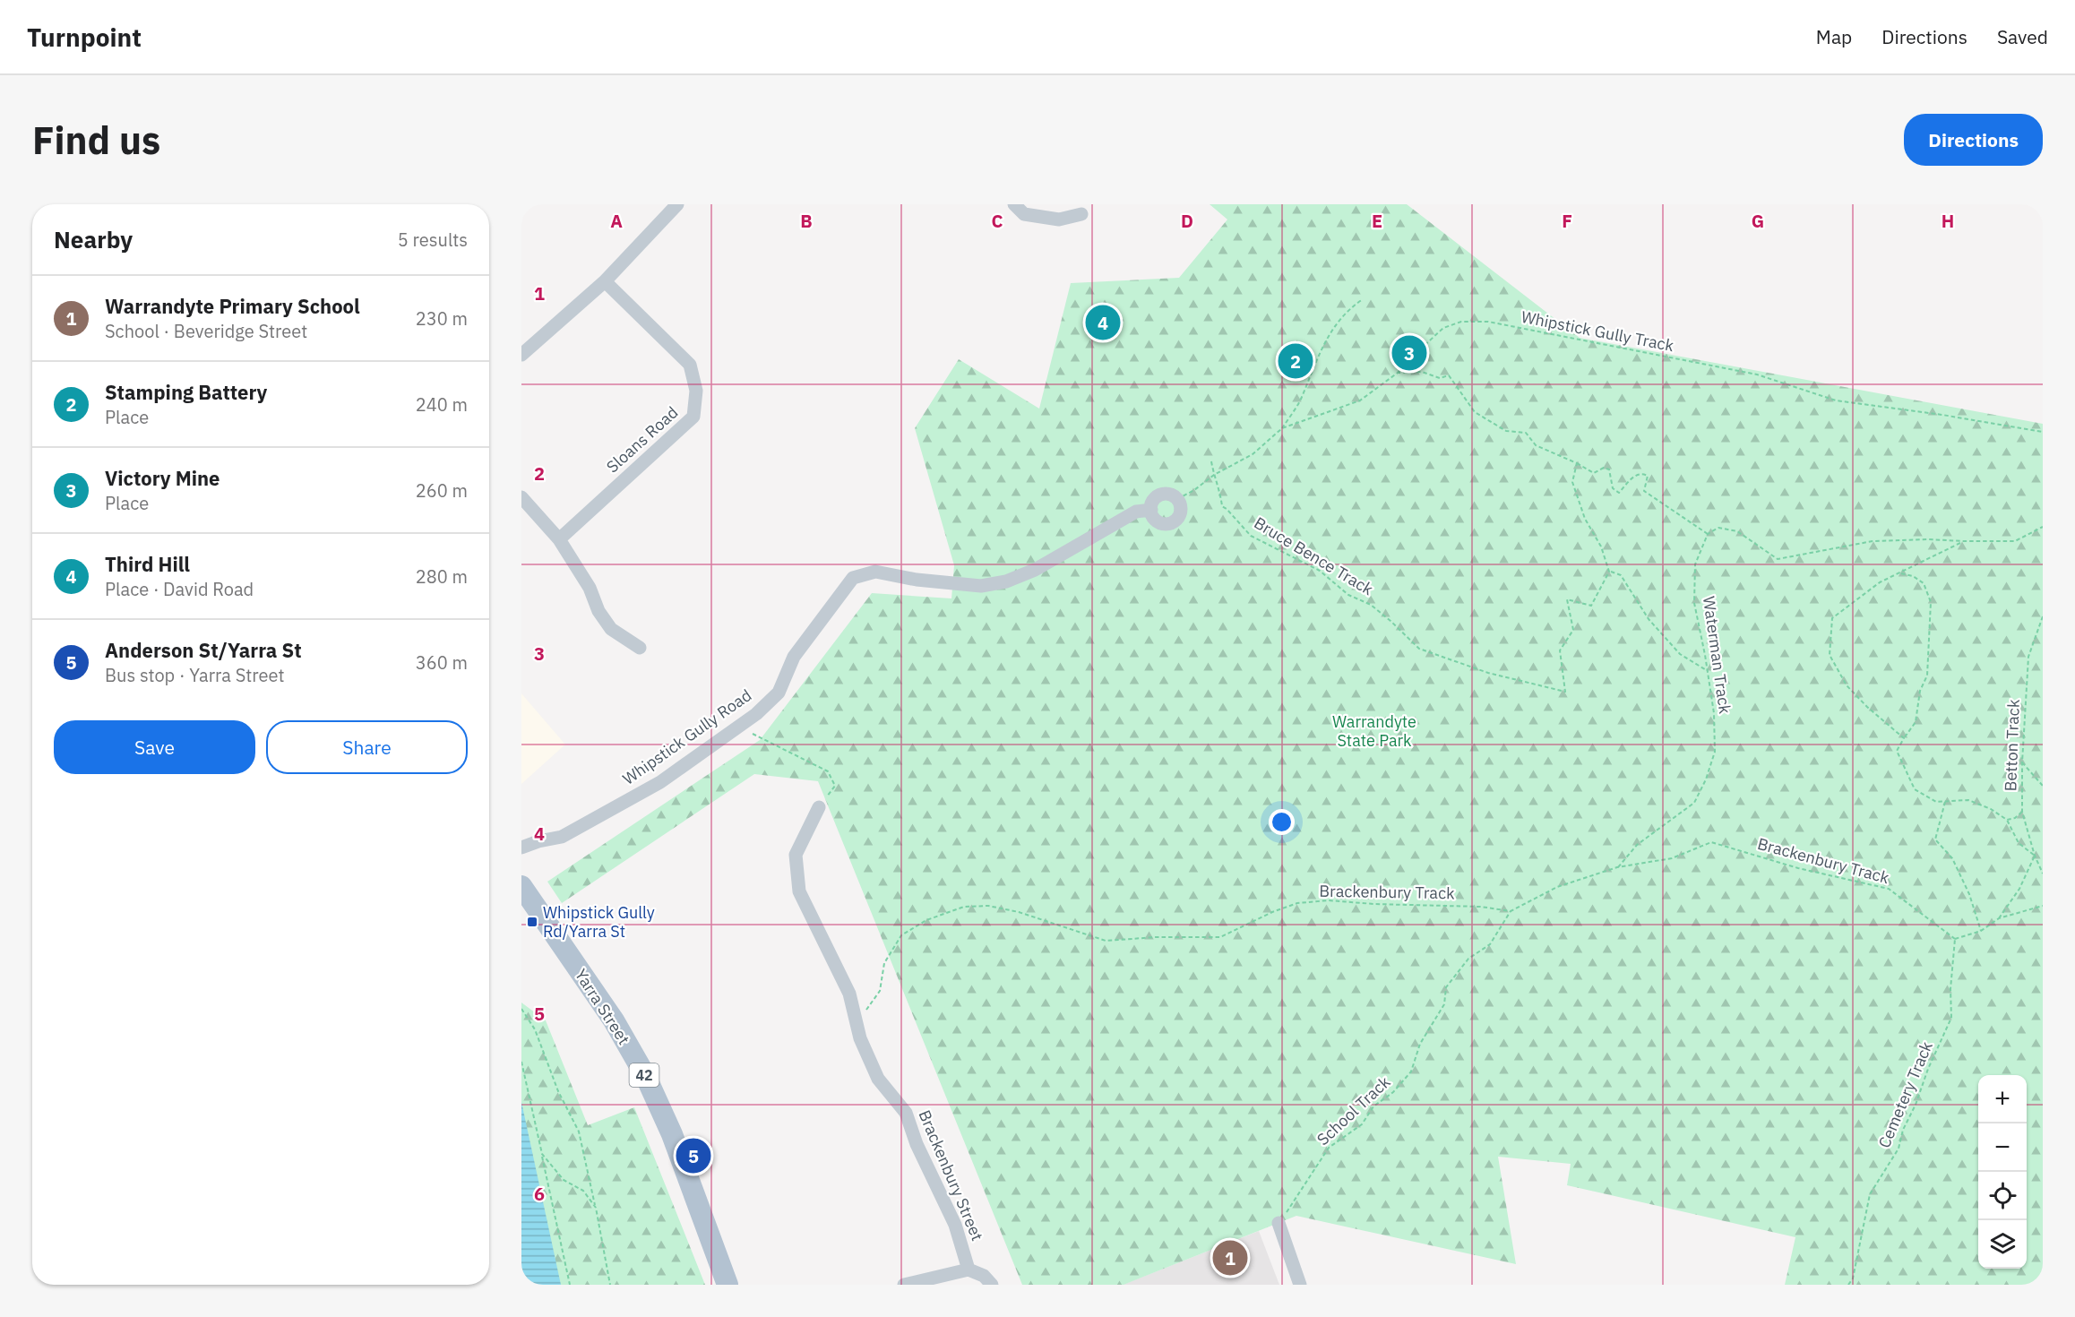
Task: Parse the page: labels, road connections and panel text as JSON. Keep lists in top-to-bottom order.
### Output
{
  "streets": {
    "main road": ["Yarra Street", "42"],
    "street": ["Sloans Road", "Whipstick Gully Road", "Brackenbury Street"],
    "path": [
      "Whipstick Gully Track",
      "Bruce Bence Track",
      "Waterman Track",
      "Betton Track",
      "Brackenbury Track",
      "Cemetery Track",
      "School Track"
    ]
  },
  "crossings": [
    ["Whipstick Gully Track", "Bruce Bence Track"],
    ["Whipstick Gully Track", "Whipstick Gully Road"],
    ["Waterman Track", "Brackenbury Track"],
    ["Brackenbury Track", "Cemetery Track"],
    ["Brackenbury Track", "School Track"],
    ["Brackenbury Track", "Brackenbury Street"]
  ],
  "parks": ["Warrandyte State Park"],
  "places": {
    "transit": ["Whipstick Gully Rd/Yarra St"]
  },
  "page": {
    "header": "Turnpoint",
    "nav": ["Map", "Directions", "Saved"],
    "buttons": [
      "Directions",
      ["Save", "Share"]
    ],
    "title": "Find us",
    "heading": ["Nearby", "5 results"],
    "list": [
      {
        "mark": "1",
        "name": "Warrandyte Primary School",
        "note": "School · Beveridge Street",
        "value": "230 m"
      },
      {
        "mark": "2",
        "name": "Stamping Battery",
        "note": "Place",
        "value": "240 m"
      },
      {
        "mark": "3",
        "name": "Victory Mine",
        "note": "Place",
        "value": "260 m"
      },
      {
        "mark": "4",
        "name": "Third Hill",
        "note": "Place · David Road",
        "value": "280 m"
      },
      {
        "mark": "5",
        "name": "Anderson St/Yarra St",
        "note": "Bus stop · Yarra Street",
        "value": "360 m"
      }
    ],
    "pins": [
      "4",
      "3",
      "2",
      "5",
      "1"
    ],
    "map_buttons": ["+", "−"]
  },
  "grid": {
    "columns": [
      "A",
      "B",
      "C",
      "D",
      "E",
      "F",
      "G",
      "H"
    ],
    "rows": [
      "1",
      "2",
      "3",
      "4",
      "5",
      "6"
    ]
  }
}
